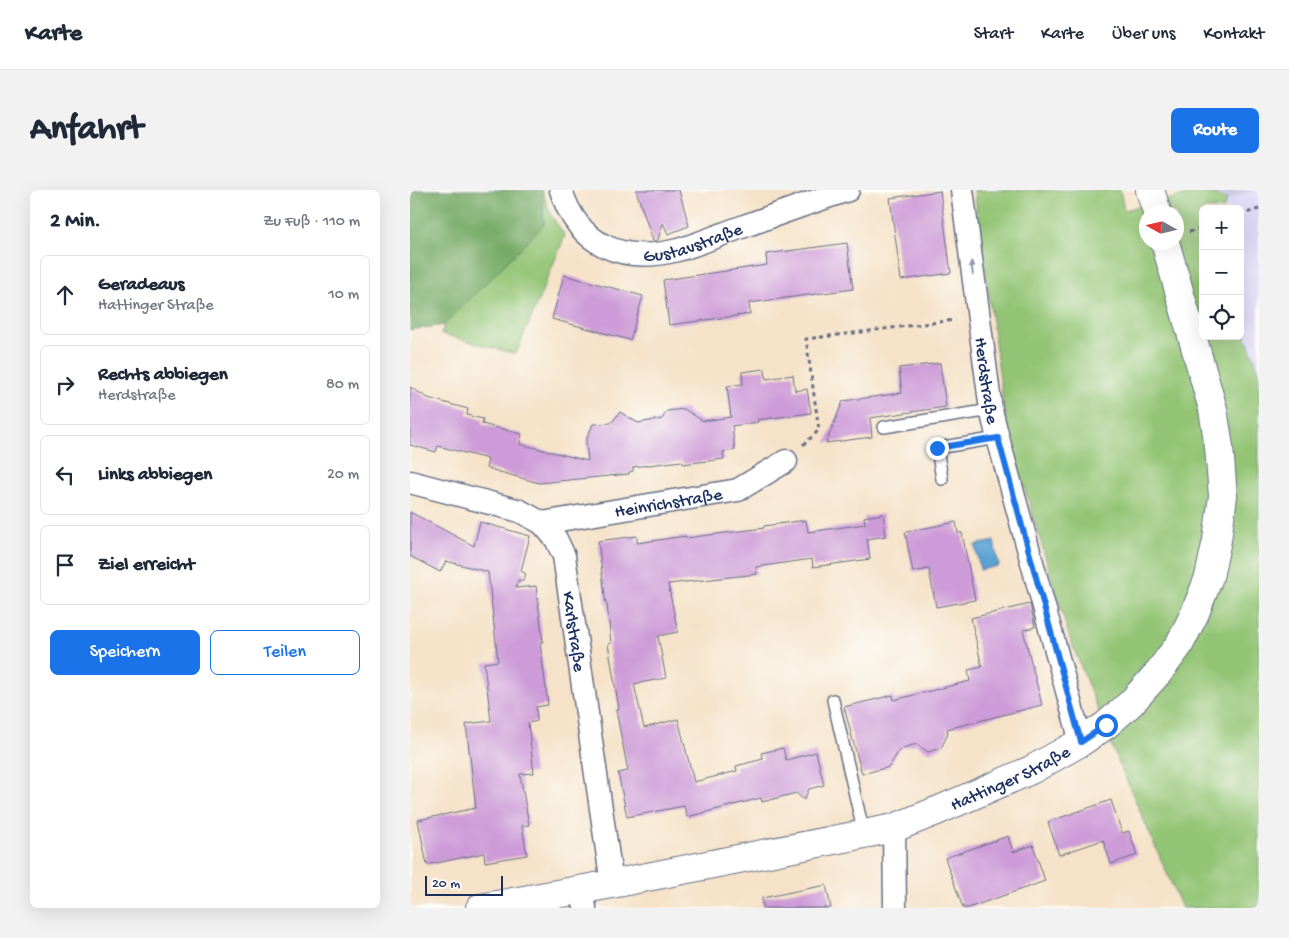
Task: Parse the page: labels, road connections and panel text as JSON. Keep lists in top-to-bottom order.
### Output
{
  "streets": {
    "main road": ["Hattinger Straße"],
    "street": [
      "Gustavstraße",
      "Herdstraße",
      "Heinrichstraße",
      "Karlstraße"
    ]
  },
  "crossings": [
    ["Herdstraße", "Hattinger Straße"],
    ["Heinrichstraße", "Karlstraße"],
    ["Karlstraße", "Hattinger Straße"]
  ],
  "scale_bar": "20 m",
  "north": "left",
  "page": {
    "header": "Karte",
    "nav": [
      "Start",
      "Karte",
      "Über uns",
      "Kontakt"
    ],
    "buttons": [
      "Route",
      ["Speichern", "Teilen"]
    ],
    "title": "Anfahrt",
    "heading": ["2 Min.", "Zu Fuß · 110 m"],
    "map_buttons": ["+", "−"],
    "list": [
      ["Geradeaus", "Hattinger Straße", "10 m"],
      ["Rechts abbiegen", "Herdstraße", "80 m"],
      ["Links abbiegen", "20 m"],
      "Ziel erreicht"
    ],
    "scale": "20 m"
  }
}
